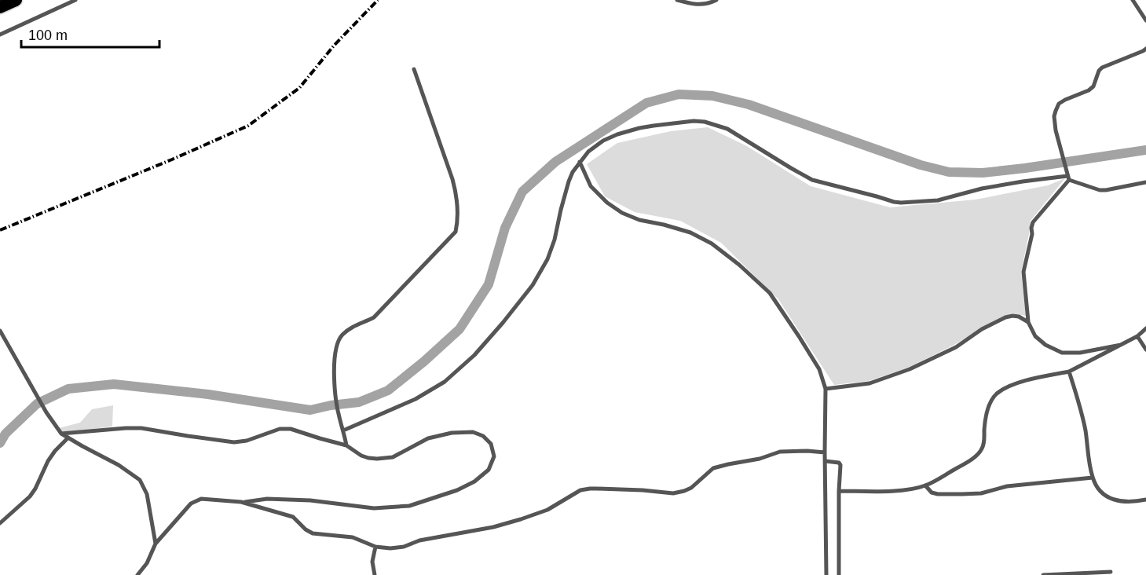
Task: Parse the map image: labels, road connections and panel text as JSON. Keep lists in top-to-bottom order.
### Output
{
  "scale_bar": "100 m"
}
